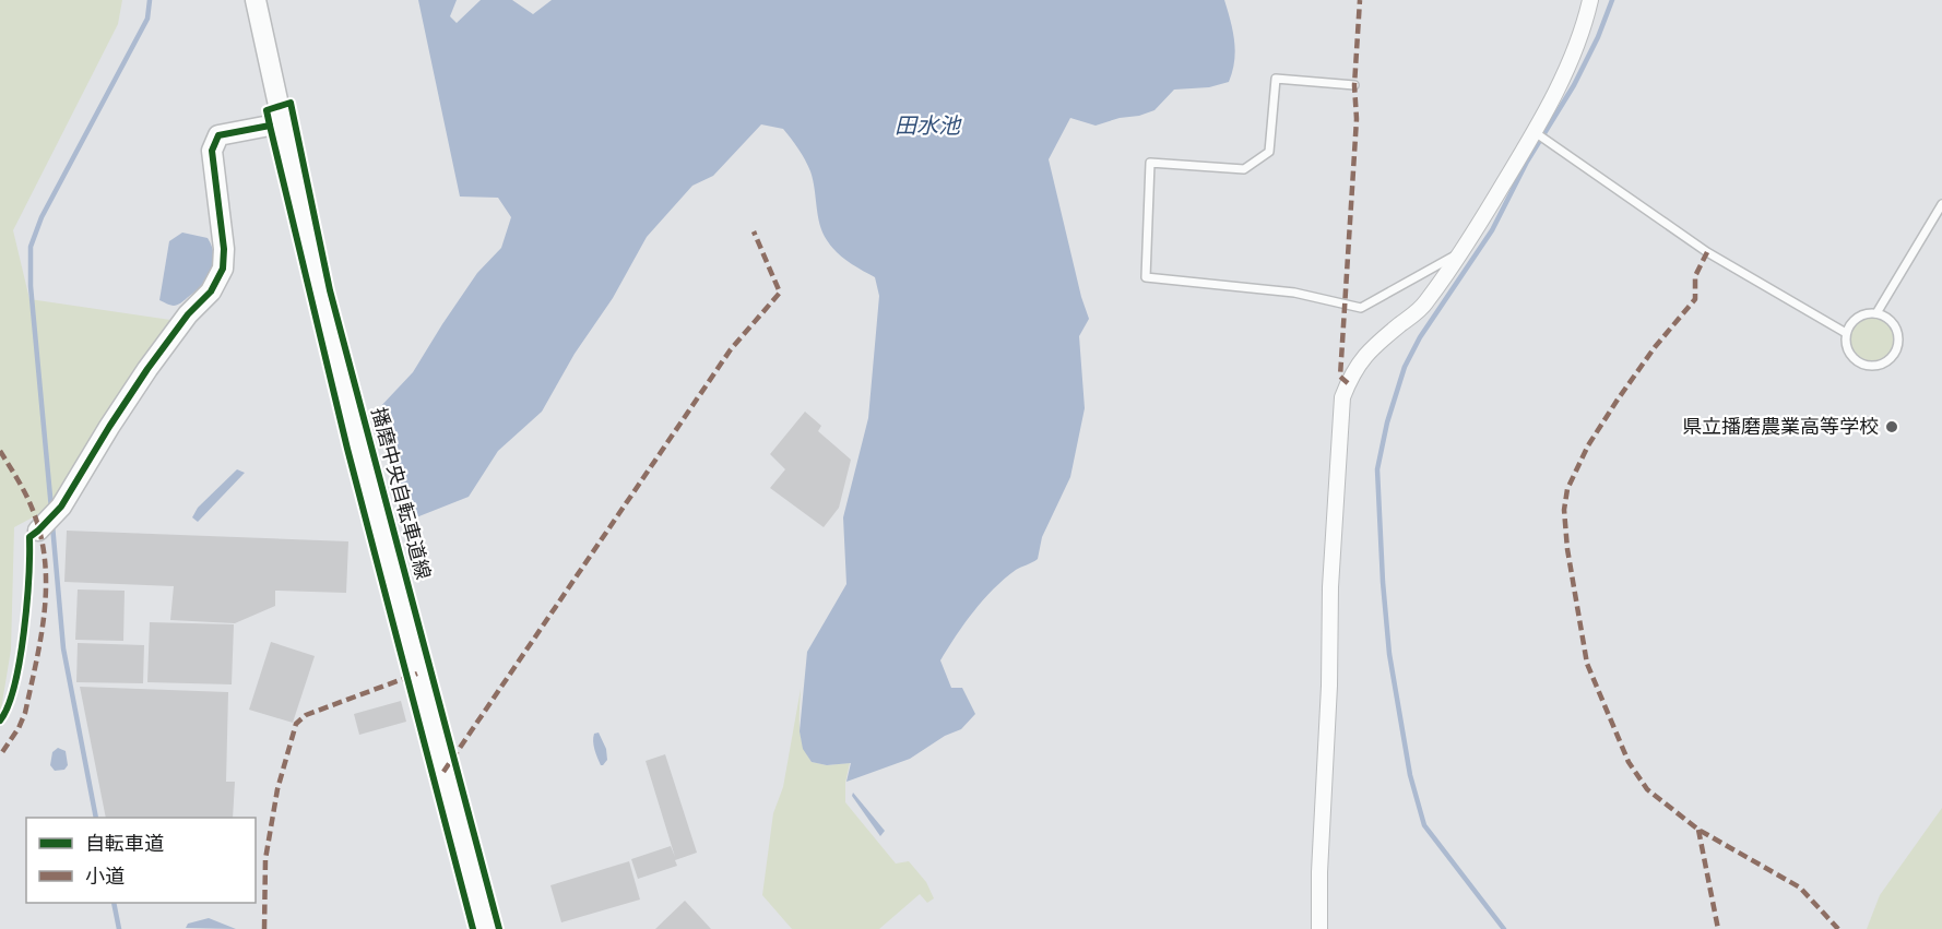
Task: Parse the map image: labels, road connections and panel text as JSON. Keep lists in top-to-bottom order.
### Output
{
  "streets": {
    "cycle path": ["播磨中央自転車道線"]
  },
  "water": ["田水池"],
  "places": ["県立播磨農業高等学校"],
  "legend": ["自転車道", "小道"]
}
